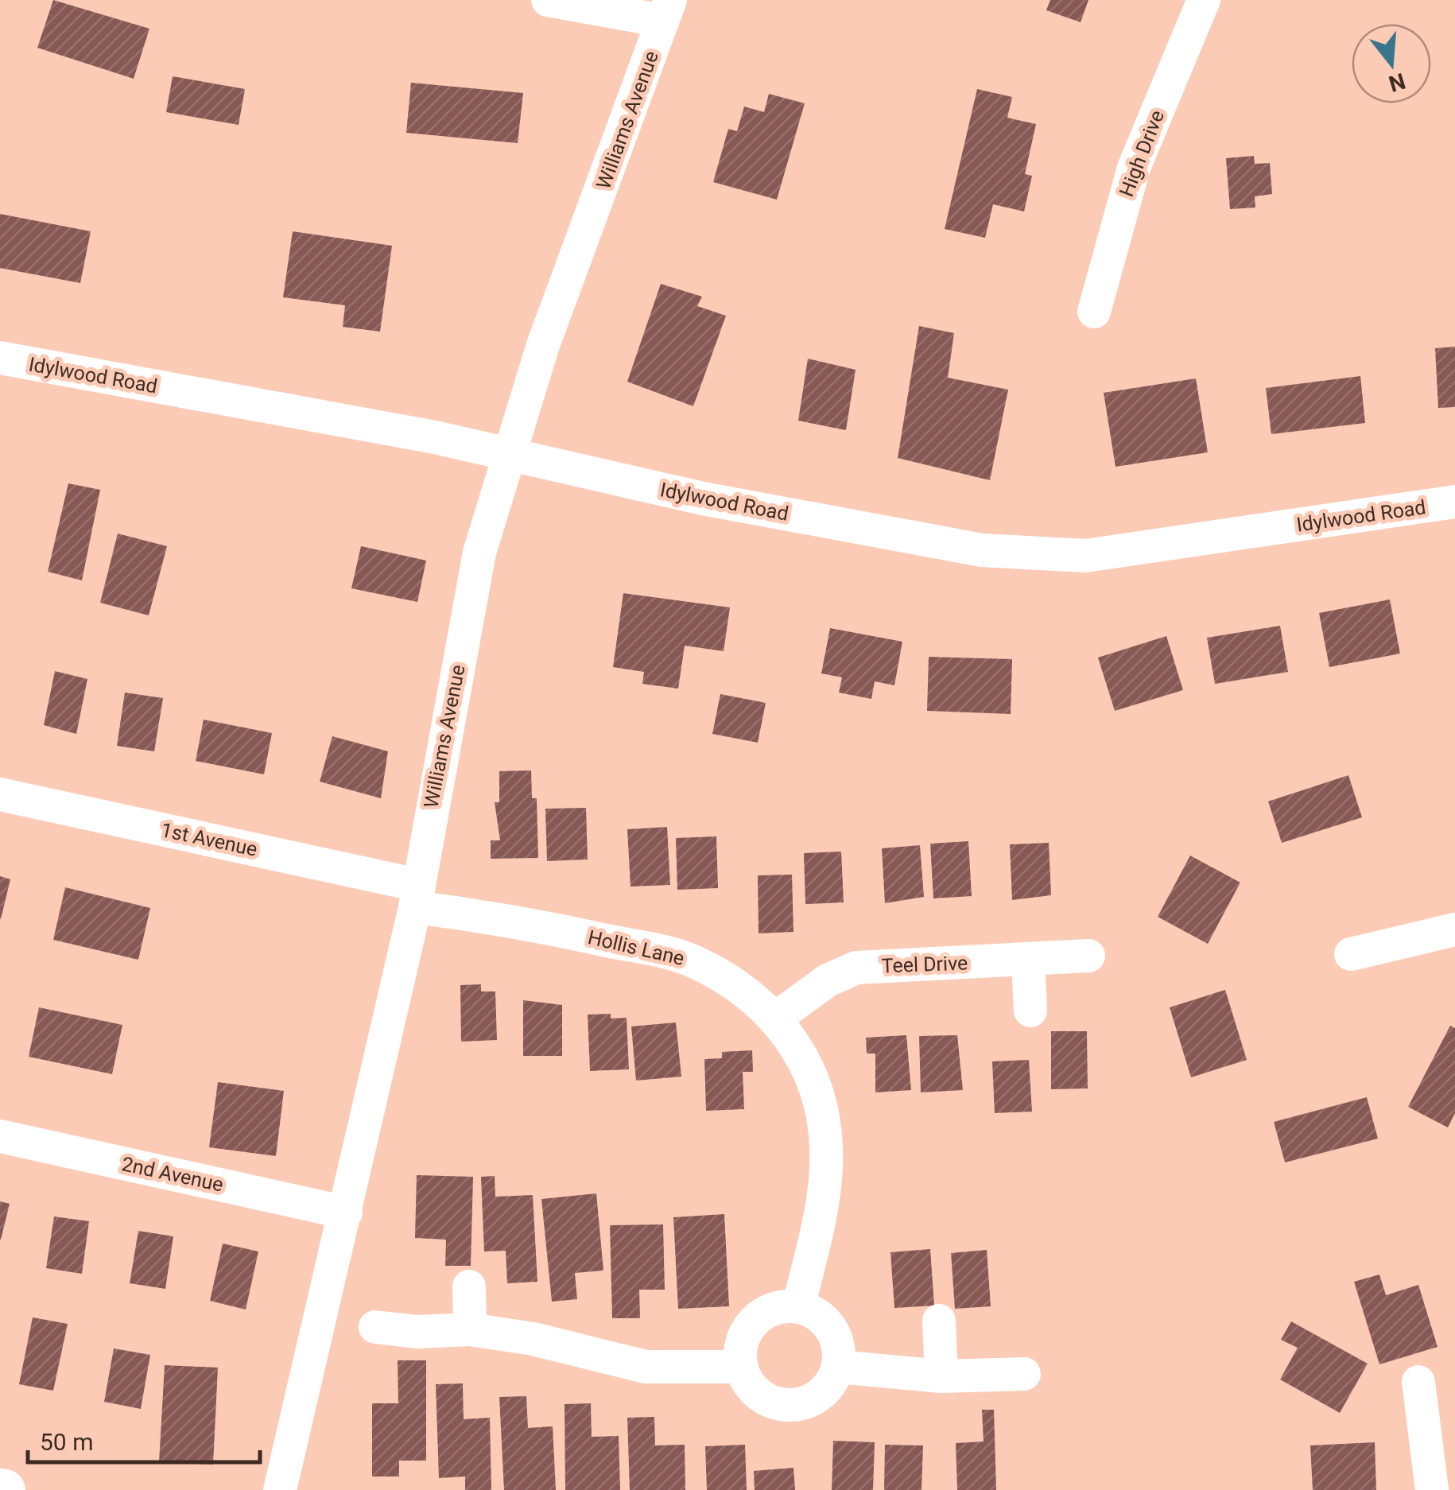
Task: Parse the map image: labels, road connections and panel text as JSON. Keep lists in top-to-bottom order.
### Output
{
  "streets": {
    "street": [
      "Williams Avenue",
      "High Drive",
      "Idylwood Road",
      "1st Avenue",
      "Hollis Lane",
      "Teel Drive",
      "2nd Avenue"
    ]
  },
  "crossings": [
    ["Williams Avenue", "Idylwood Road"],
    ["Williams Avenue", "1st Avenue"],
    ["Williams Avenue", "Hollis Lane"],
    ["Williams Avenue", "2nd Avenue"],
    ["1st Avenue", "Hollis Lane"],
    ["Hollis Lane", "Teel Drive"]
  ],
  "scale_bar": "50 m",
  "north": "bottom"
}
